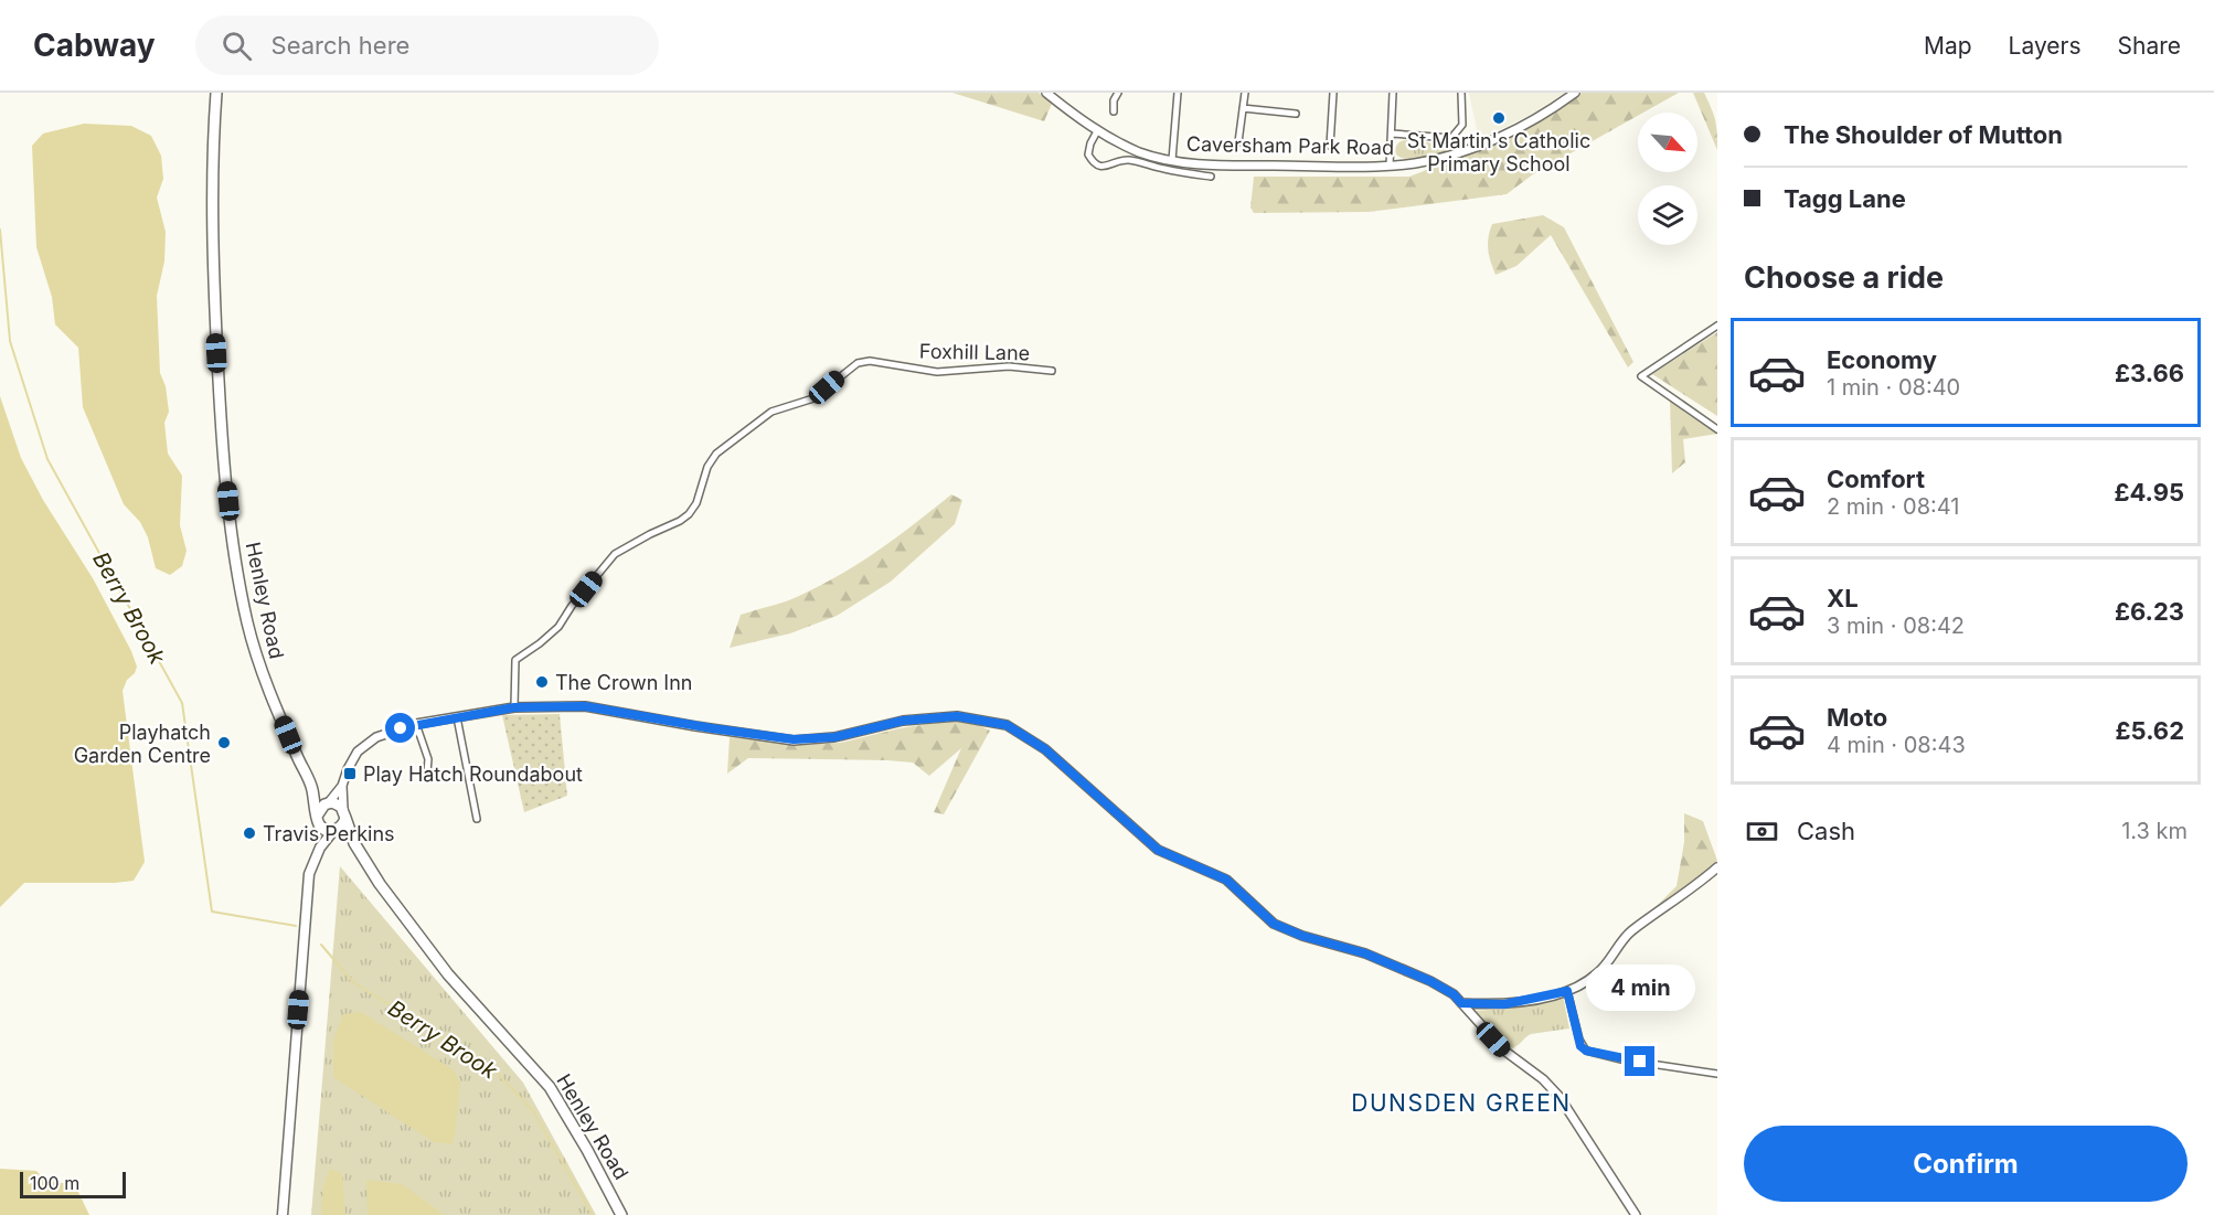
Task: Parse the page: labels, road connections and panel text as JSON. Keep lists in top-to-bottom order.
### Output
{
  "streets": {
    "main road": ["Henley Road"],
    "street": ["Caversham Park Road", "Foxhill Lane"]
  },
  "districts": ["DUNSDEN GREEN"],
  "water": ["Berry Brook"],
  "places": {
    "other": [
      "St Martin's Catholic Primary School",
      "The Crown Inn",
      "Playhatch Garden Centre",
      "Travis Perkins"
    ],
    "transit": ["Play Hatch Roundabout"]
  },
  "scale_bar": "100 m",
  "north": "bottom right",
  "page": {
    "header": "Cabway",
    "search": "Search here",
    "nav": ["Map", "Layers", "Share"],
    "banner": ["The Shoulder of Mutton", "Tagg Lane"],
    "heading": "Choose a ride",
    "list": [
      {
        "name": "Economy",
        "note": "1 min · 08:40",
        "value": "£3.66"
      },
      {
        "name": "Comfort",
        "note": "2 min · 08:41",
        "value": "£4.95"
      },
      {
        "name": "XL",
        "note": "3 min · 08:42",
        "value": "£6.23"
      },
      {
        "name": "Moto",
        "note": "4 min · 08:43",
        "value": "£5.62"
      }
    ],
    "pay": ["Cash", "1.3 km"],
    "bubble": "4 min",
    "buttons": "Confirm",
    "scale": "100 m"
  }
}
